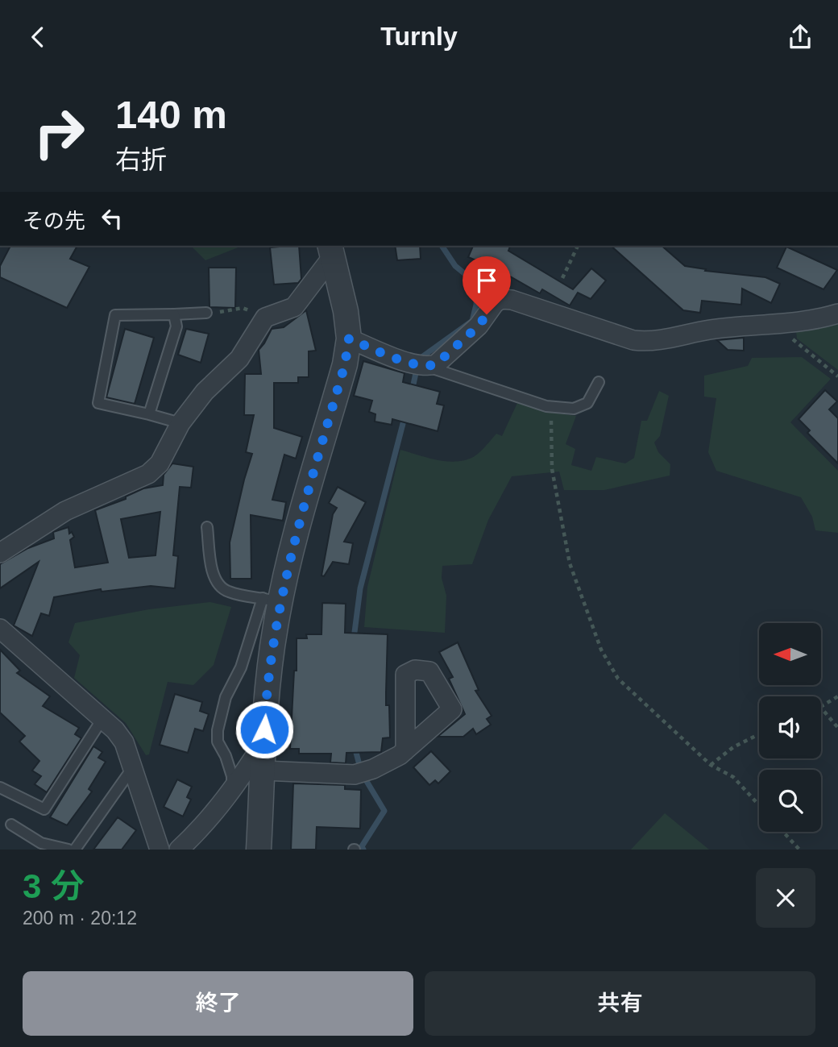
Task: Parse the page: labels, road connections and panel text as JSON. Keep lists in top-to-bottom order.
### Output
{
  "north": "left",
  "page": {
    "header": "Turnly",
    "turn": ["140 m", "右折"],
    "then": "その先",
    "heading": ["3 分", "200 m · 20:12"],
    "buttons": ["終了", "共有"]
  }
}
